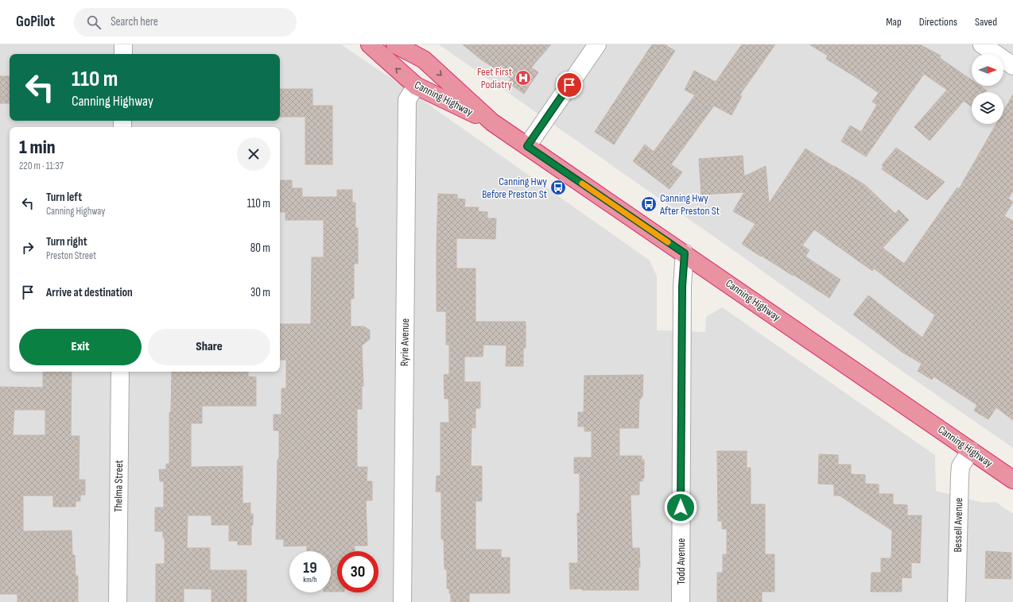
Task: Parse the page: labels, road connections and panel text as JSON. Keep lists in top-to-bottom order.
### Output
{
  "streets": {
    "highway": ["Canning Highway"],
    "street": [
      "Ryrie Avenue",
      "Thelma Street",
      "Bessell Avenue",
      "Todd Avenue"
    ]
  },
  "crossings": [
    ["Canning Highway", "Ryrie Avenue"],
    ["Canning Highway", "Bessell Avenue"],
    ["Canning Highway", "Todd Avenue"]
  ],
  "places": {
    "hospital": ["Feet First Podiatry"],
    "bus stop": ["Canning Hwy Before Preston St", "Canning Hwy After Preston St"]
  },
  "north": "right",
  "page": {
    "header": "GoPilot",
    "search": "Search here",
    "nav": ["Map", "Directions", "Saved"],
    "turn": ["110 m", "Canning Highway"],
    "heading": ["1 min", "220 m · 11:37"],
    "list": [
      {
        "name": "Turn left",
        "note": "Canning Highway",
        "value": "110 m"
      },
      {
        "name": "Turn right",
        "note": "Preston Street",
        "value": "80 m"
      },
      {
        "name": "Arrive at destination",
        "value": "30 m"
      }
    ],
    "buttons": ["Exit", "Share"],
    "speed": "19 km/h",
    "limit": "30"
  }
}
